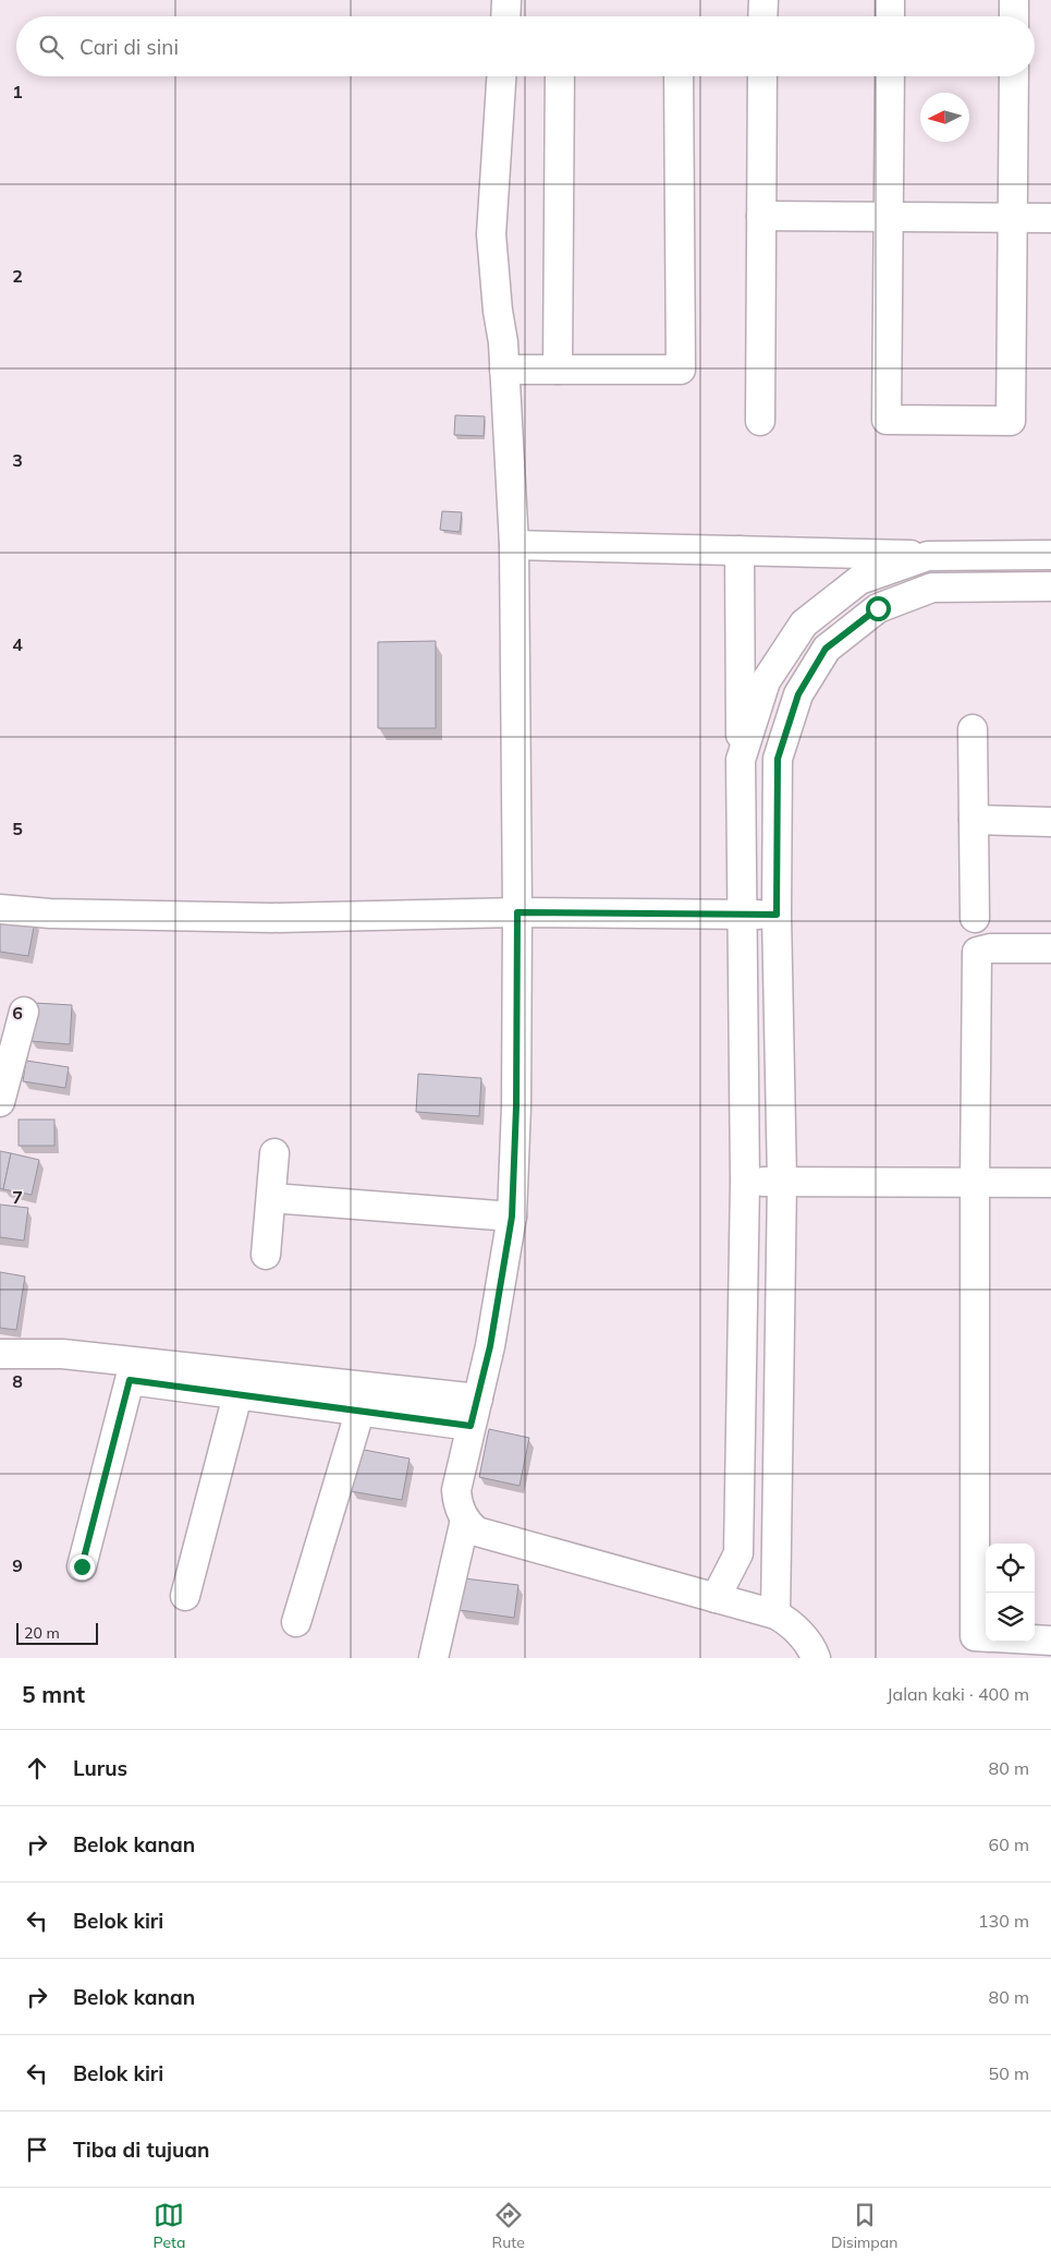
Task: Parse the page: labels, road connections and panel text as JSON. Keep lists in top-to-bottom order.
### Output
{
  "scale_bar": "20 m",
  "north": "left",
  "page": {
    "search": "Cari di sini",
    "scale": "20 m",
    "heading": ["5 mnt", "Jalan kaki · 400 m"],
    "list": [
      ["Lurus", "80 m"],
      ["Belok kanan", "60 m"],
      ["Belok kiri", "130 m"],
      ["Belok kanan", "80 m"],
      ["Belok kiri", "50 m"],
      "Tiba di tujuan"
    ],
    "nav": ["Peta", "Rute", "Disimpan"]
  },
  "grid": {
    "rows": [
      "1",
      "2",
      "3",
      "4",
      "5",
      "6",
      "7",
      "8",
      "9"
    ]
  }
}
